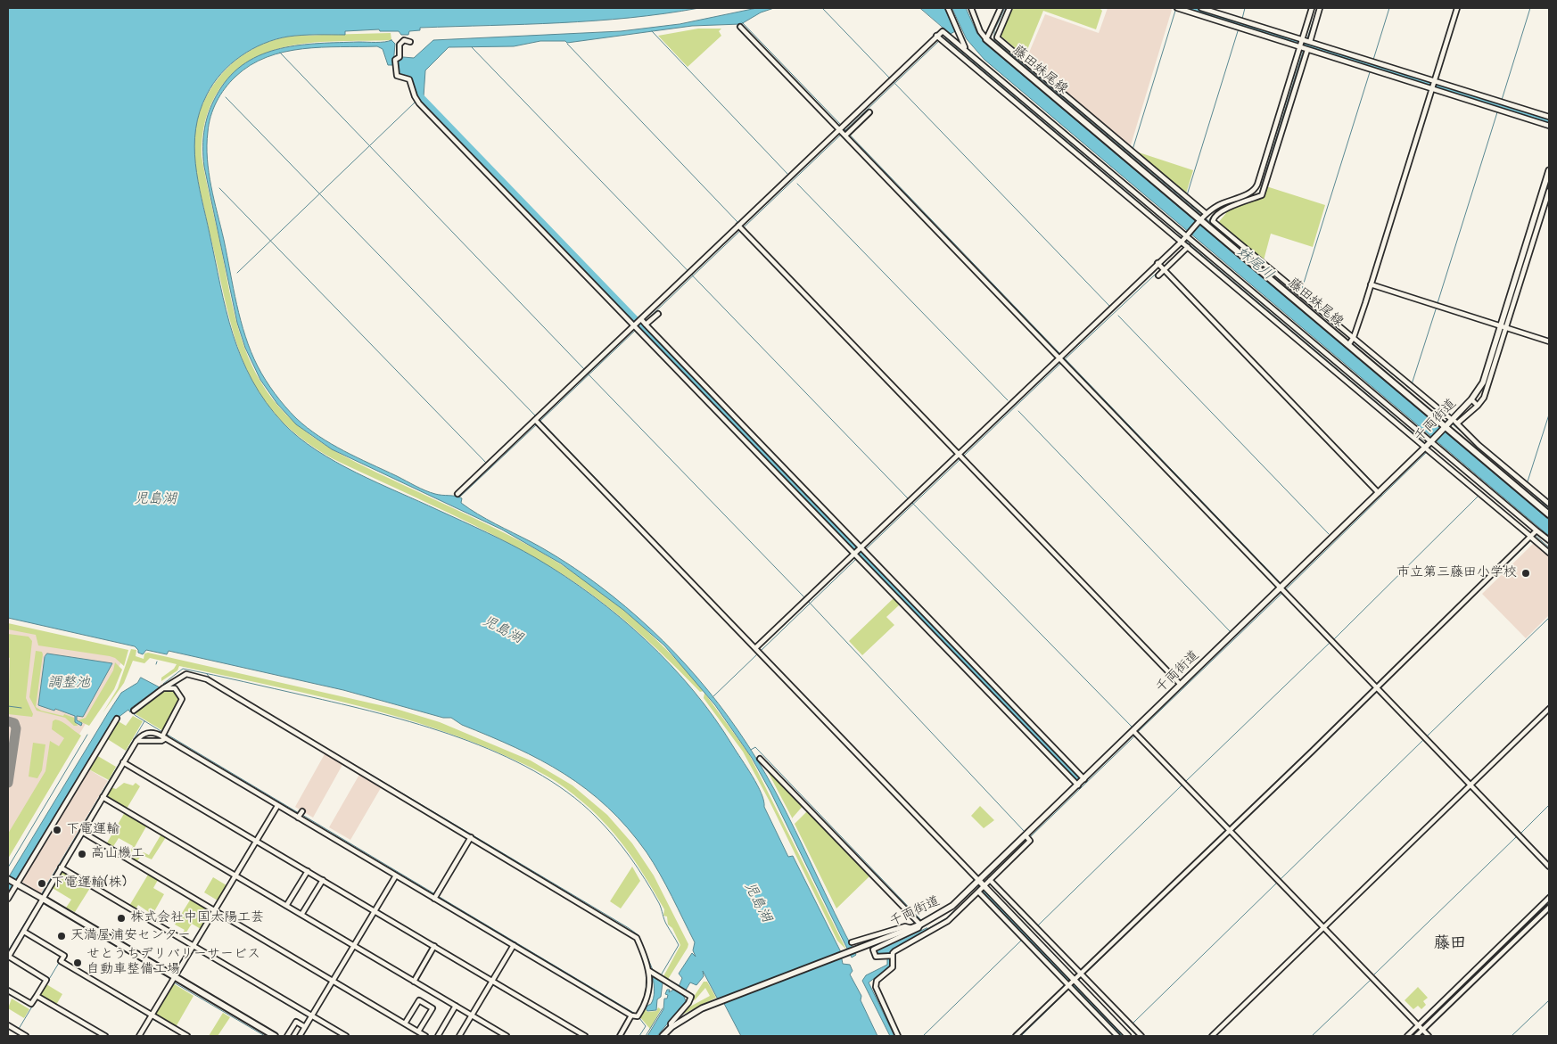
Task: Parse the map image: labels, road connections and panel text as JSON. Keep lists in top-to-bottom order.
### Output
{
  "streets": {
    "main road": ["藤田妹尾線"],
    "street": ["千両街道"]
  },
  "crossings": [
    ["藤田妹尾線", "千両街道"]
  ],
  "districts": ["藤田"],
  "water": ["妹尾川", "児島湖", "調整池"],
  "places": [
    "市立第三藤田小学校",
    "下電運輸",
    "高山機工",
    "下電運輸(株)",
    "株式会社中国太陽工芸",
    "天満屋浦安センター",
    "せとうちデリバリーサービス 自動車整備工場"
  ]
}
